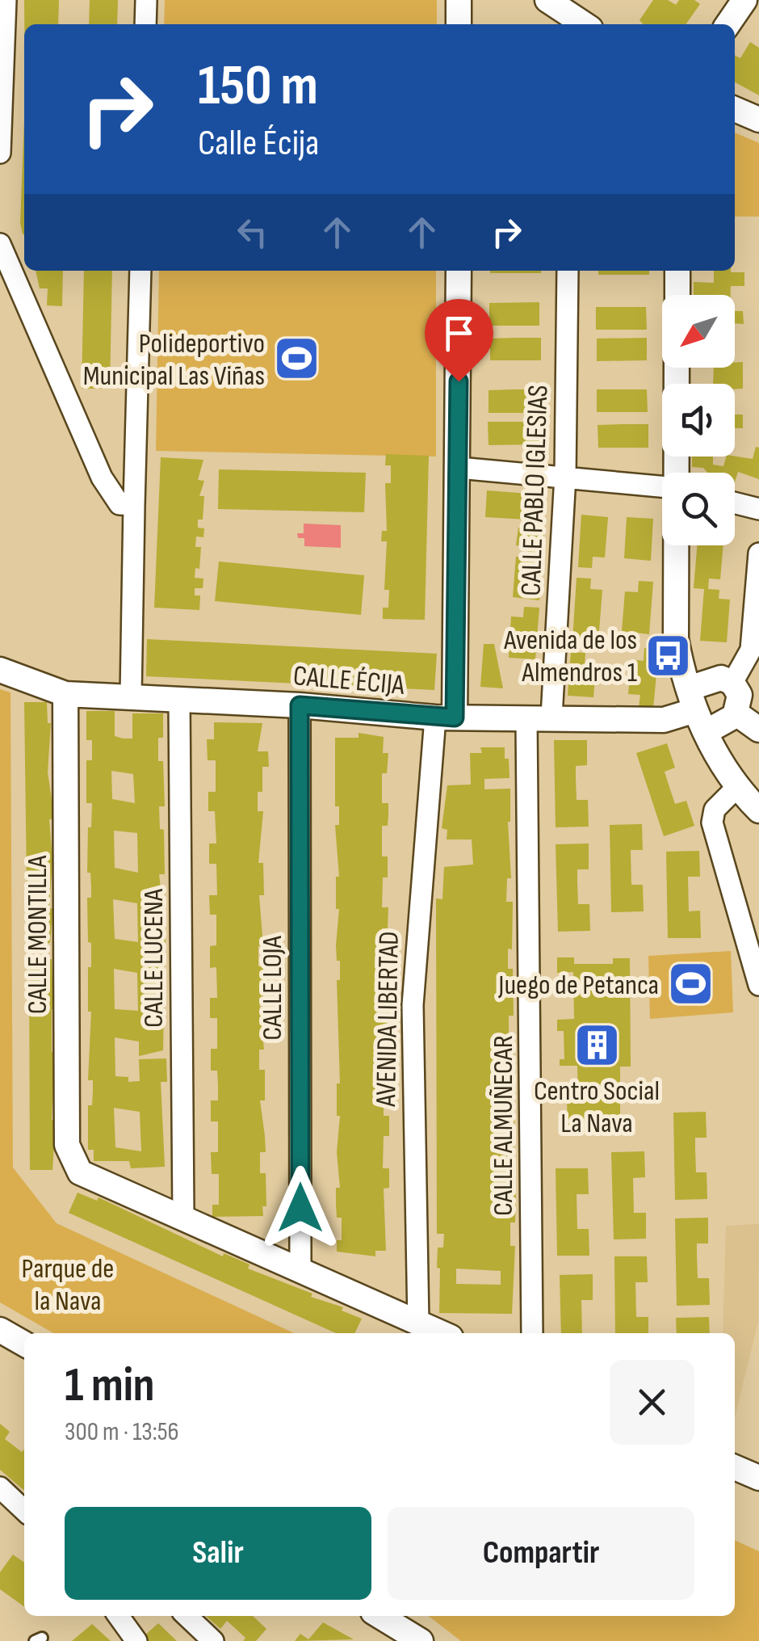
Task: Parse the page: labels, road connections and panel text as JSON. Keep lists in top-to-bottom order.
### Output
{
  "streets": {
    "street": [
      "CALLE PABLO IGLESIAS",
      "CALLE ÉCIJA",
      "CALLE MONTILLA",
      "CALLE LUCENA",
      "CALLE LOJA",
      "AVENIDA LIBERTAD",
      "CALLE ALMUÑECAR"
    ]
  },
  "crossings": [
    ["CALLE PABLO IGLESIAS", "CALLE ÉCIJA"],
    ["CALLE ÉCIJA", "CALLE MONTILLA"],
    ["CALLE ÉCIJA", "CALLE LUCENA"],
    ["CALLE ÉCIJA", "CALLE LOJA"],
    ["CALLE ÉCIJA", "AVENIDA LIBERTAD"],
    ["CALLE ÉCIJA", "CALLE ALMUÑECAR"],
    ["CALLE MONTILLA", "CALLE LUCENA"]
  ],
  "parks": ["Parque de la Nava"],
  "places": {
    "sports": ["Polideportivo Municipal Las Viñas", "Juego de Petanca"],
    "bus stop": ["Avenida de los Almendros 1"],
    "building": ["Centro Social La Nava"]
  },
  "north": "bottom left",
  "page": {
    "turn": ["150 m", "Calle Écija"],
    "heading": ["1 min", "300 m · 13:56"],
    "buttons": ["Salir", "Compartir"]
  }
}
